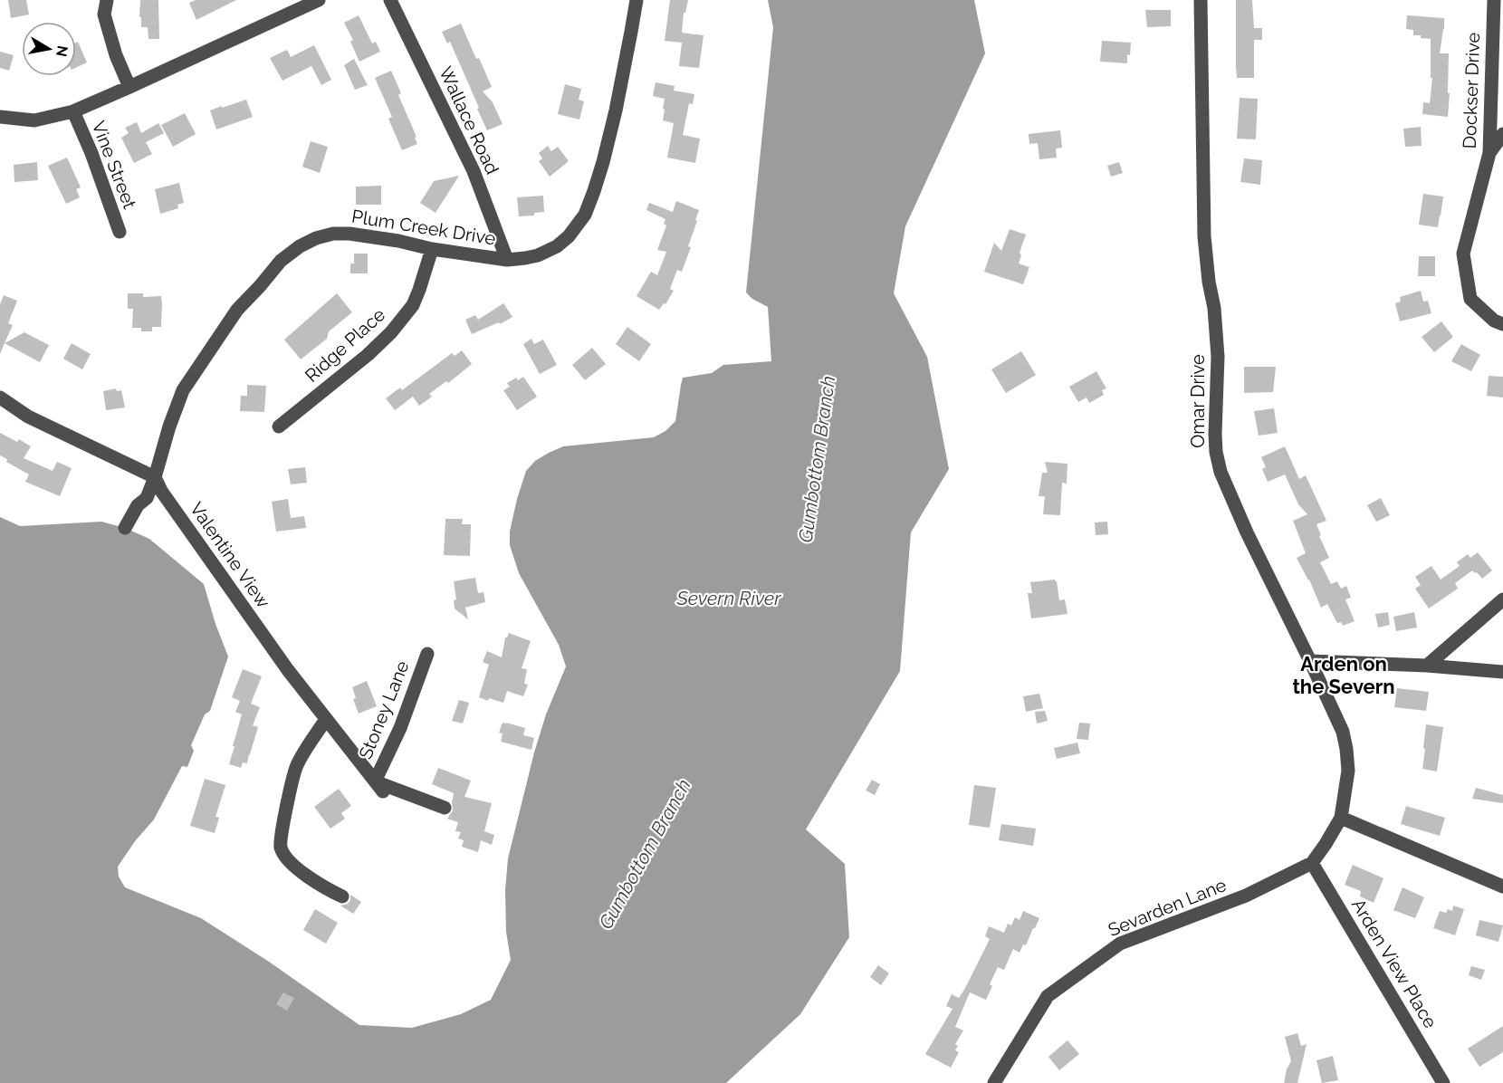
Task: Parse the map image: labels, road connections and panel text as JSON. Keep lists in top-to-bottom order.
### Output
{
  "streets": {
    "street": [
      "Dockser Drive",
      "Wallace Road",
      "Vine Street",
      "Plum Creek Drive",
      "Ridge Place",
      "Omar Drive",
      "Valentine View",
      "Stoney Lane",
      "Sevarden Lane",
      "Arden View Place"
    ]
  },
  "crossings": [
    ["Wallace Road", "Plum Creek Drive"],
    ["Plum Creek Drive", "Ridge Place"],
    ["Plum Creek Drive", "Valentine View"],
    ["Omar Drive", "Sevarden Lane"],
    ["Omar Drive", "Arden View Place"],
    ["Valentine View", "Stoney Lane"],
    ["Sevarden Lane", "Arden View Place"]
  ],
  "districts": ["Arden on the Severn"],
  "water": ["Gumbottom Branch", "Severn River"],
  "north": "right"
}
